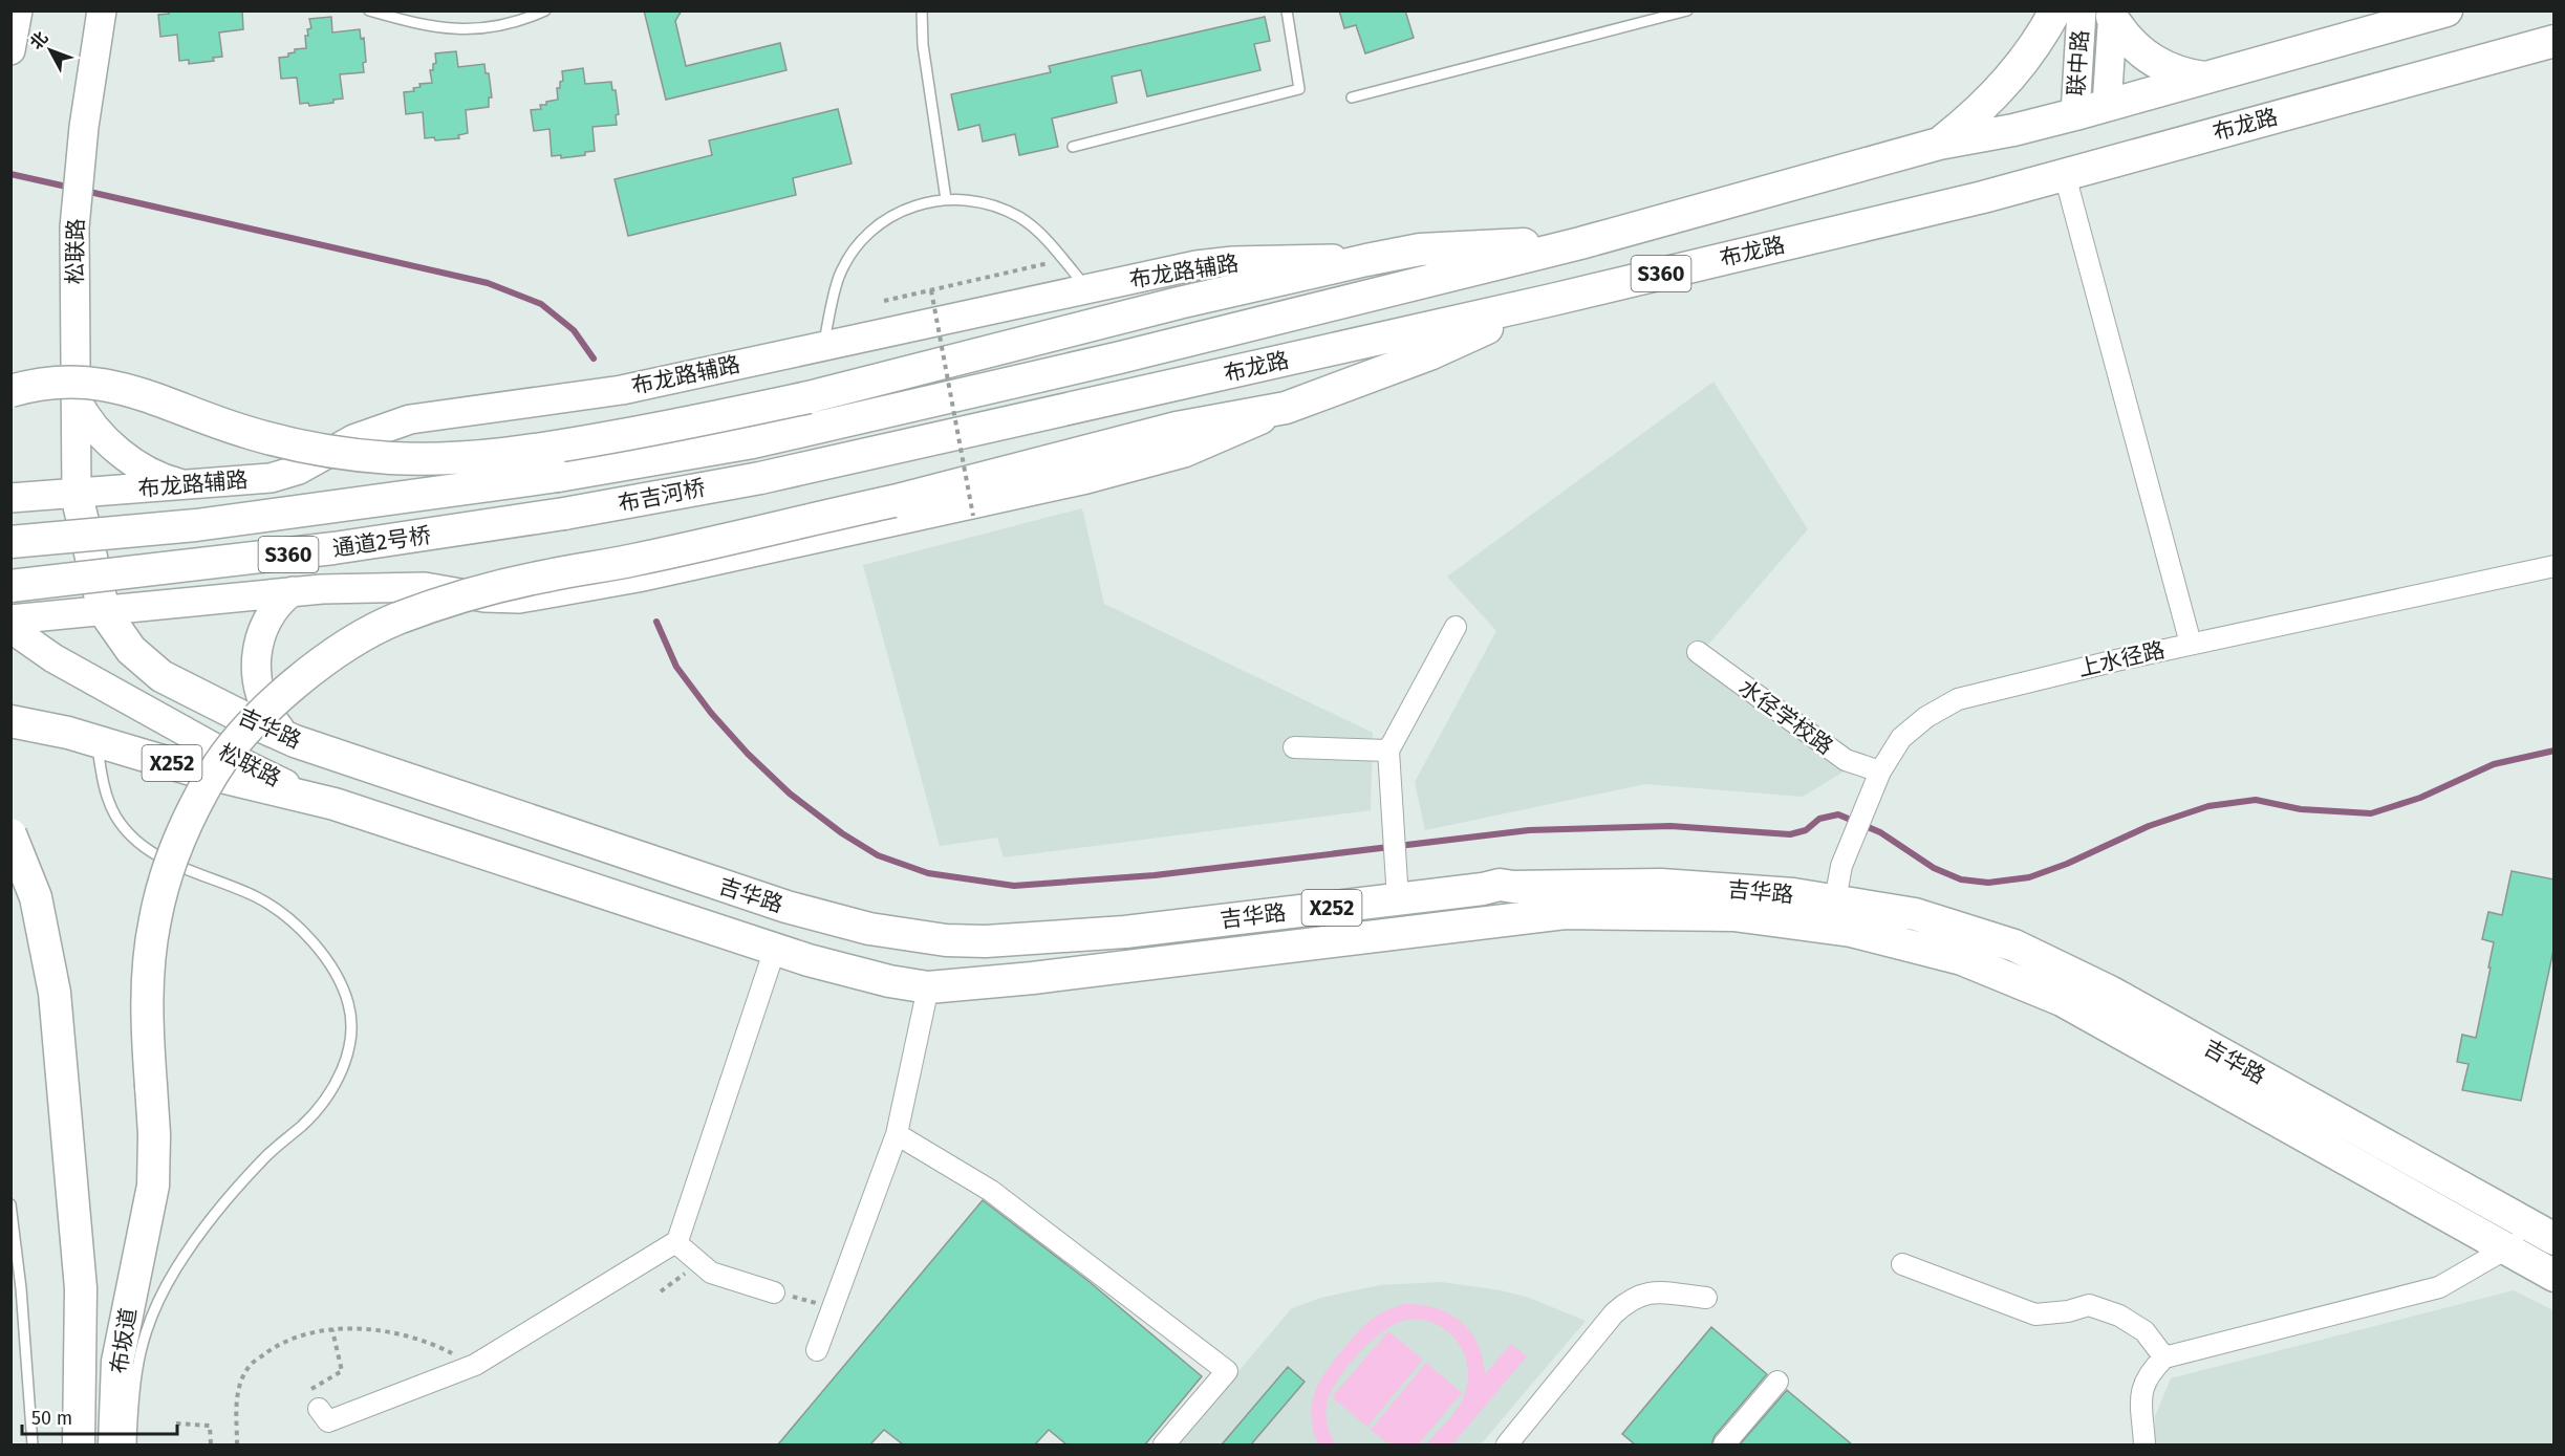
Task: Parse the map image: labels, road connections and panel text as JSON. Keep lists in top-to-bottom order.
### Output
{
  "streets": {
    "main road": [
      "联中路",
      "布龙路",
      "松联路",
      "布龙路辅路",
      "S360",
      "布吉河桥",
      "通道2号桥",
      "吉华路",
      "X252",
      "布坂道"
    ],
    "street": ["上水径路", "水径学校路"]
  },
  "crossings": [
    ["联中路", "布龙路"],
    ["布龙路", "布吉河桥"],
    ["布龙路", "布坂道"],
    ["松联路", "布龙路辅路"],
    ["松联路", "吉华路"],
    ["布龙路辅路", "吉华路"],
    ["布吉河桥", "通道2号桥"],
    ["上水径路", "水径学校路"],
    ["上水径路", "吉华路"]
  ],
  "scale_bar": "50 m",
  "north": "top left"
}
